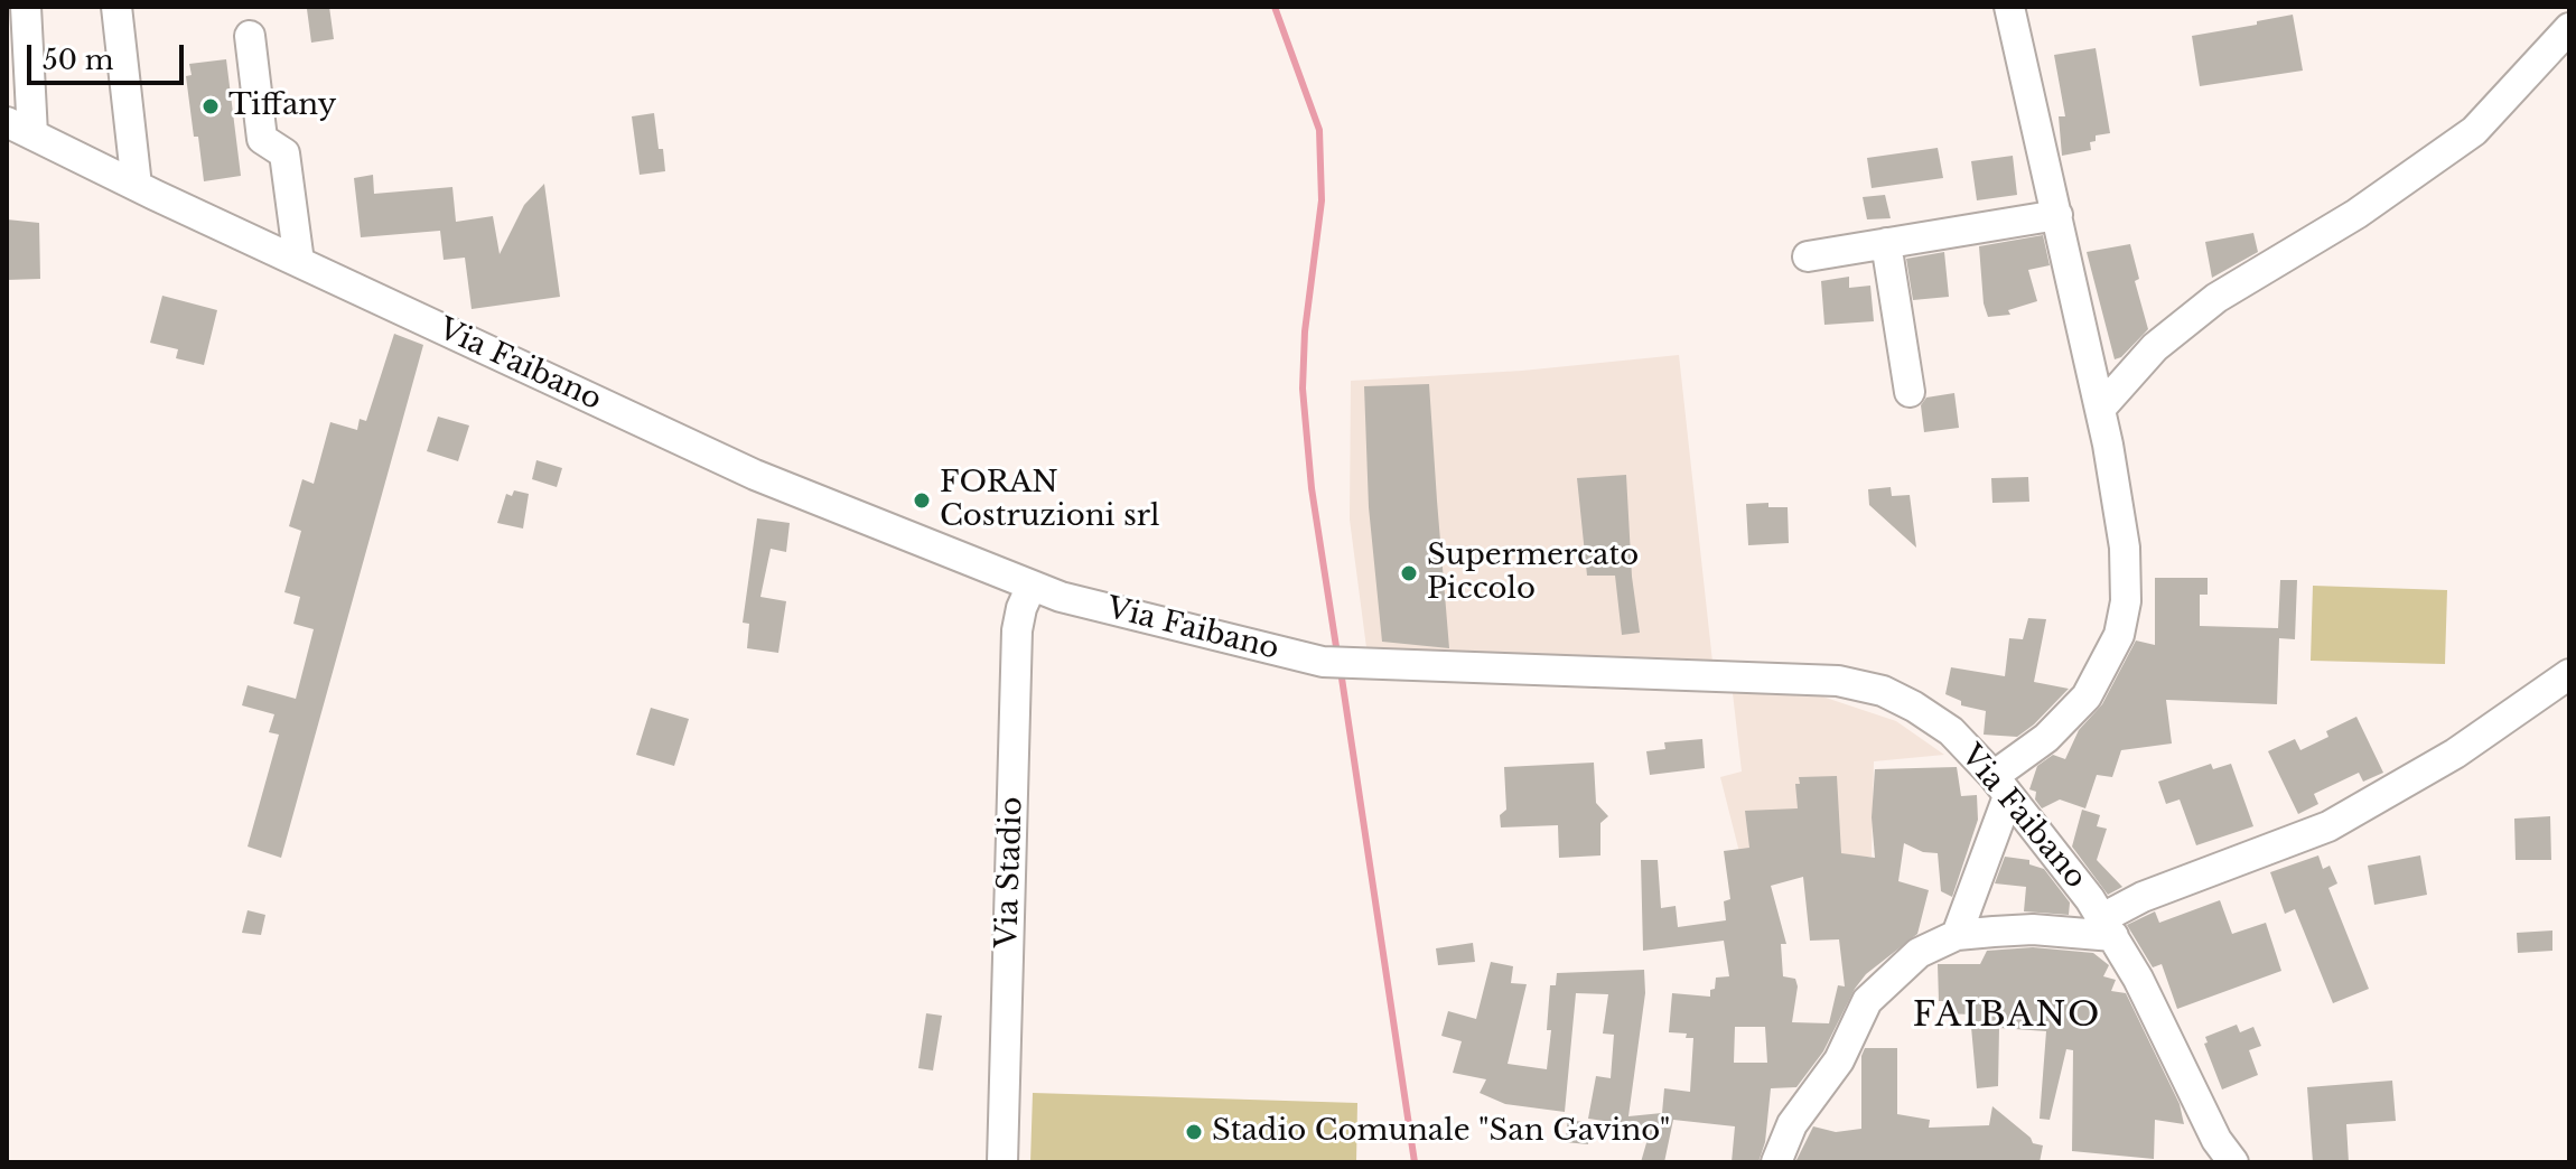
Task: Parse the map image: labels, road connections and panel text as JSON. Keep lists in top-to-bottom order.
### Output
{
  "streets": {
    "street": ["Via Faibano", "Via Stadio"]
  },
  "crossings": [
    ["Via Faibano", "Via Stadio"]
  ],
  "districts": ["FAIBANO"],
  "places": [
    "Tiffany",
    "FORAN Costruzioni srl",
    "Supermercato Piccolo",
    "Stadio Comunale \"San Gavino\""
  ],
  "scale_bar": "50 m"
}
